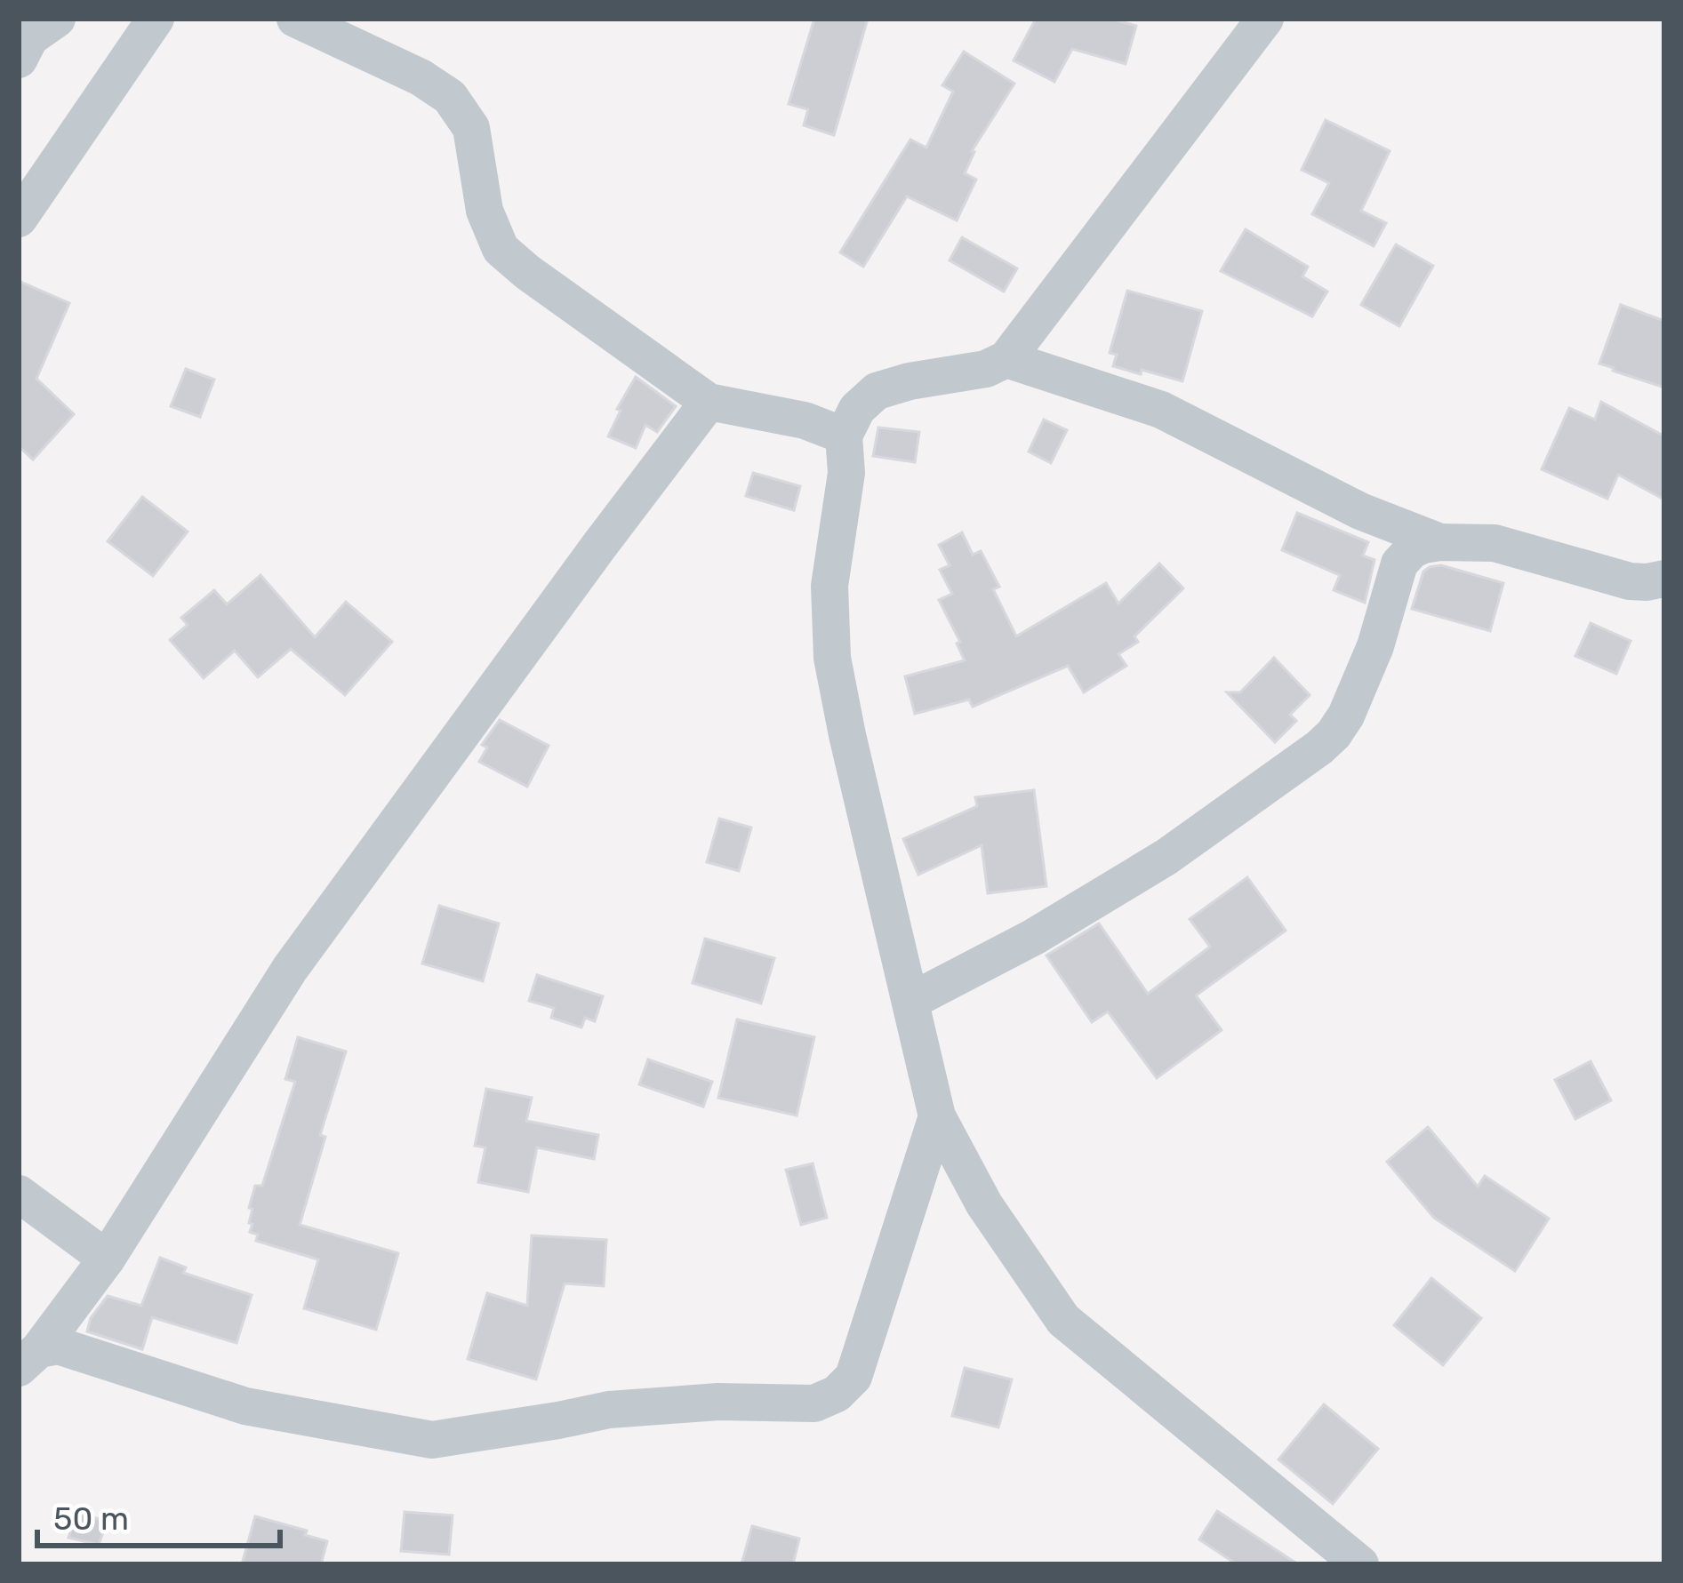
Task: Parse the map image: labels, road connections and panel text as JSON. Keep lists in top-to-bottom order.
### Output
{
  "scale_bar": "50 m"
}
